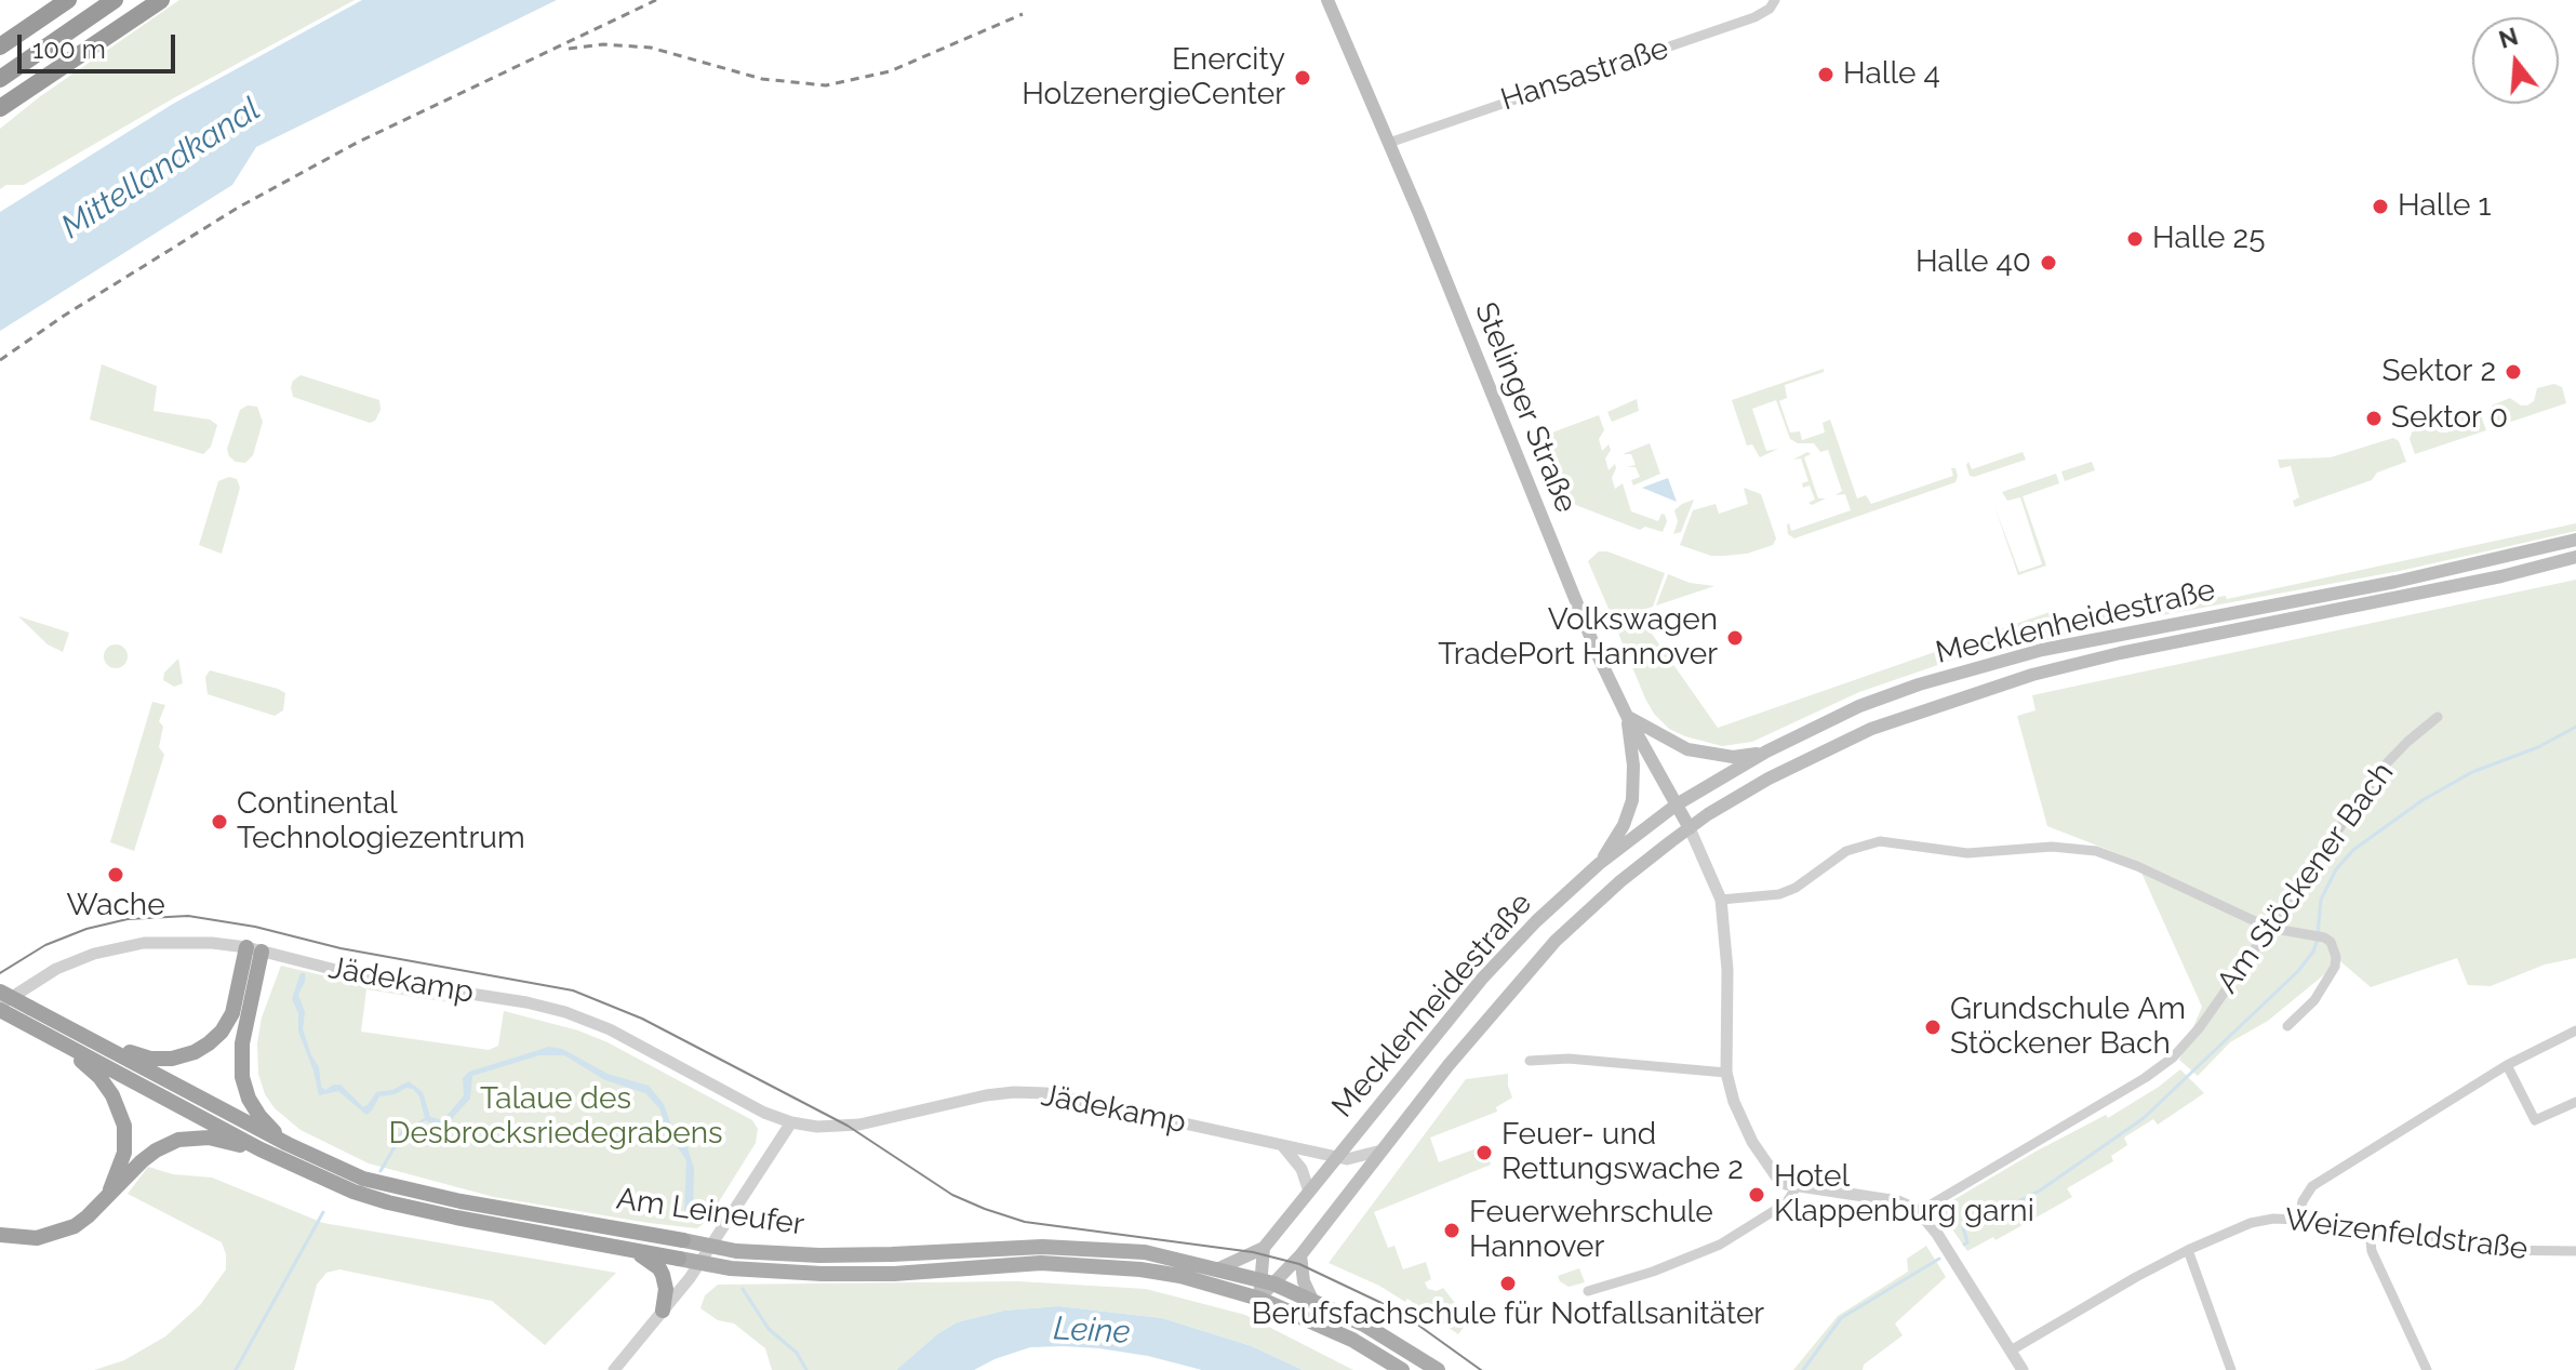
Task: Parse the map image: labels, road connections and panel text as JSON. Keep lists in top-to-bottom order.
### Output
{
  "streets": {
    "highway": ["Am Leineufer"],
    "main road": ["Stelinger Straße", "Mecklenheidestraße"],
    "street": [
      "Hansastraße",
      "Am Stöckener Bach",
      "Jädekamp",
      "Weizenfeldstraße"
    ]
  },
  "crossings": [
    ["Hansastraße", "Stelinger Straße"],
    ["Stelinger Straße", "Mecklenheidestraße"],
    ["Mecklenheidestraße", "Jädekamp"],
    ["Mecklenheidestraße", "Am Leineufer"],
    ["Jädekamp", "Am Leineufer"]
  ],
  "water": ["Mittellandkanal", "Leine"],
  "parks": ["Talaue des Desbrocksriedegrabens"],
  "places": [
    "Halle 4",
    "Enercity HolzenergieCenter",
    "Halle 1",
    "Halle 25",
    "Halle 40",
    "Sektor 2",
    "Sektor 0",
    "Volkswagen TradePort Hannover",
    "Continental Technologiezentrum",
    "Wache",
    "Grundschule Am Stöckener Bach",
    "Feuer- und Rettungswache 2",
    "Hotel Klappenburg garni",
    "Feuerwehrschule Hannover",
    "Berufsfachschule für Notfallsanitäter"
  ],
  "scale_bar": "100 m",
  "north": "top"
}
